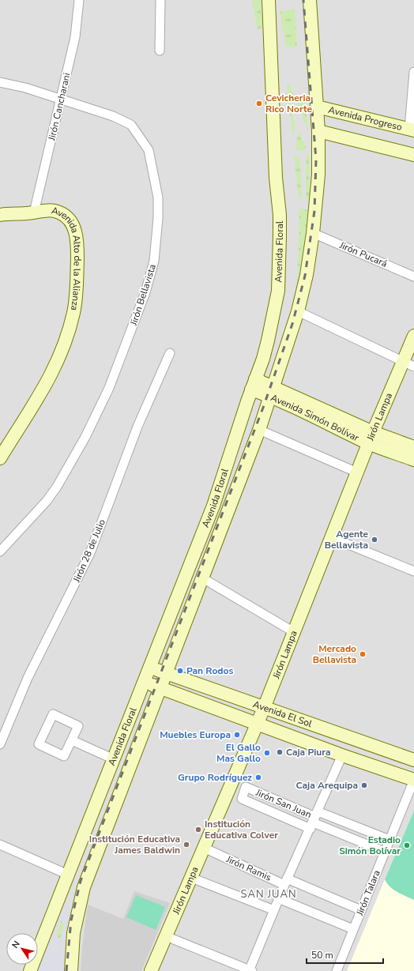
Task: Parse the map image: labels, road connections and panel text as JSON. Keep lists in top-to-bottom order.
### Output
{
  "streets": {
    "street": [
      "Jirón Cancharani",
      "Avenida Progreso",
      "Avenida Floral",
      "Jirón Pucará",
      "Avenida Alto de la Alianza",
      "Jirón Bellavista",
      "Avenida Simón Bolívar",
      "Jirón Lampa",
      "Jirón 28 de Julio",
      "Avenida El Sol",
      "Jirón San Juan",
      "Jirón Ramis",
      "Jirón Talara"
    ]
  },
  "crossings": [
    ["Jirón Cancharani", "Avenida Alto de la Alianza"],
    ["Jirón Cancharani", "Jirón Bellavista"],
    ["Avenida Progreso", "Avenida Floral"],
    ["Avenida Floral", "Jirón Pucará"],
    ["Avenida Floral", "Avenida Simón Bolívar"],
    ["Avenida Floral", "Avenida El Sol"],
    ["Avenida Simón Bolívar", "Jirón Lampa"],
    ["Jirón Lampa", "Avenida El Sol"],
    ["Jirón Lampa", "Jirón Ramis"],
    ["Avenida El Sol", "Jirón Talara"],
    ["Jirón San Juan", "Jirón Talara"],
    ["Jirón Ramis", "Jirón Talara"]
  ],
  "districts": ["SAN JUAN"],
  "places": [
    "Cevicheria Rico Norte",
    "Agente Bellavista",
    "Mercado Bellavista",
    "Pan Rodos",
    "Muebles Europa",
    "Caja Piura",
    "El Gallo Mas Gallo",
    "Grupo Rodríguez",
    "Caja Arequipa",
    "Institución Educativa Colver",
    "Institución Educativa James Baldwin",
    "Estadio Simón Bolívar"
  ],
  "scale_bar": "50 m",
  "north": "top left"
}
